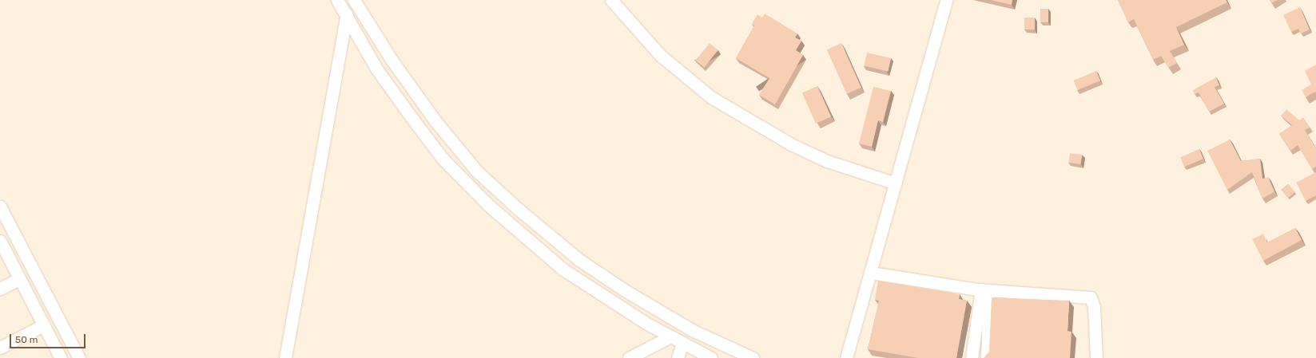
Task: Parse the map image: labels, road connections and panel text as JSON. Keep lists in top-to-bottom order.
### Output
{
  "scale_bar": "50 m"
}
